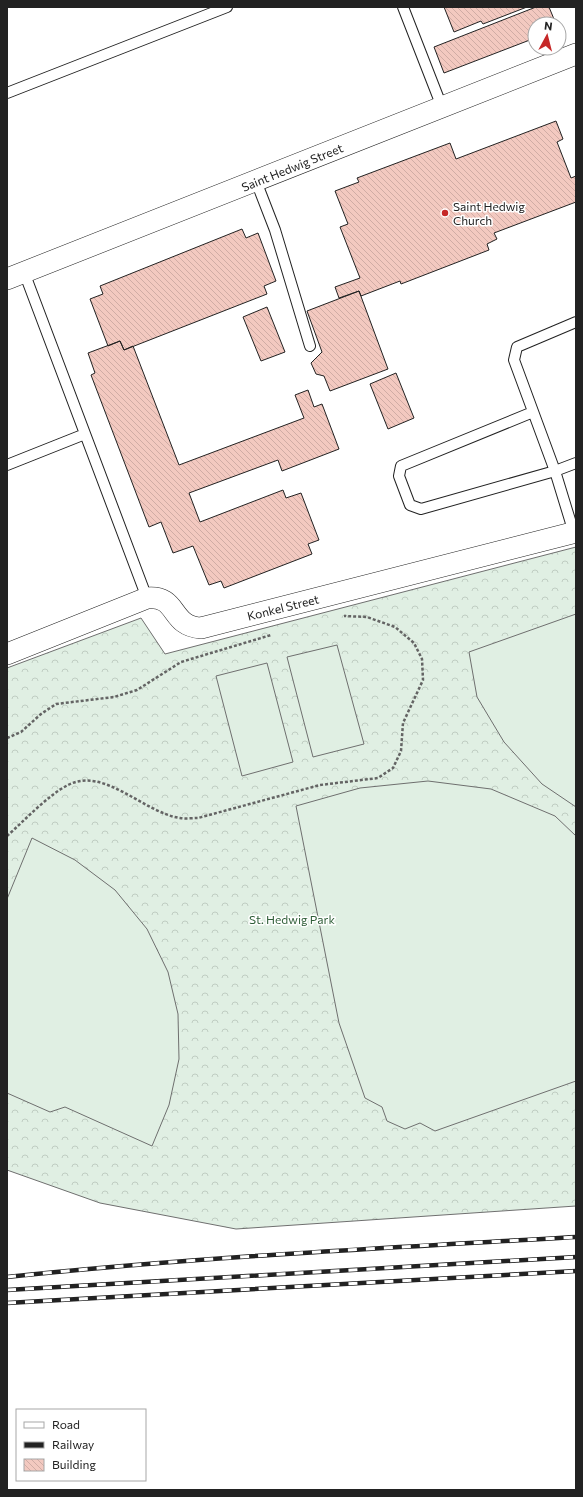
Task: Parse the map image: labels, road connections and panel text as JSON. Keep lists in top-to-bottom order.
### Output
{
  "streets": {
    "street": ["Saint Hedwig Street", "Konkel Street"]
  },
  "parks": ["St. Hedwig Park"],
  "places": ["Saint Hedwig Church"],
  "legend": ["Road", "Railway", "Building"],
  "north": "top"
}
